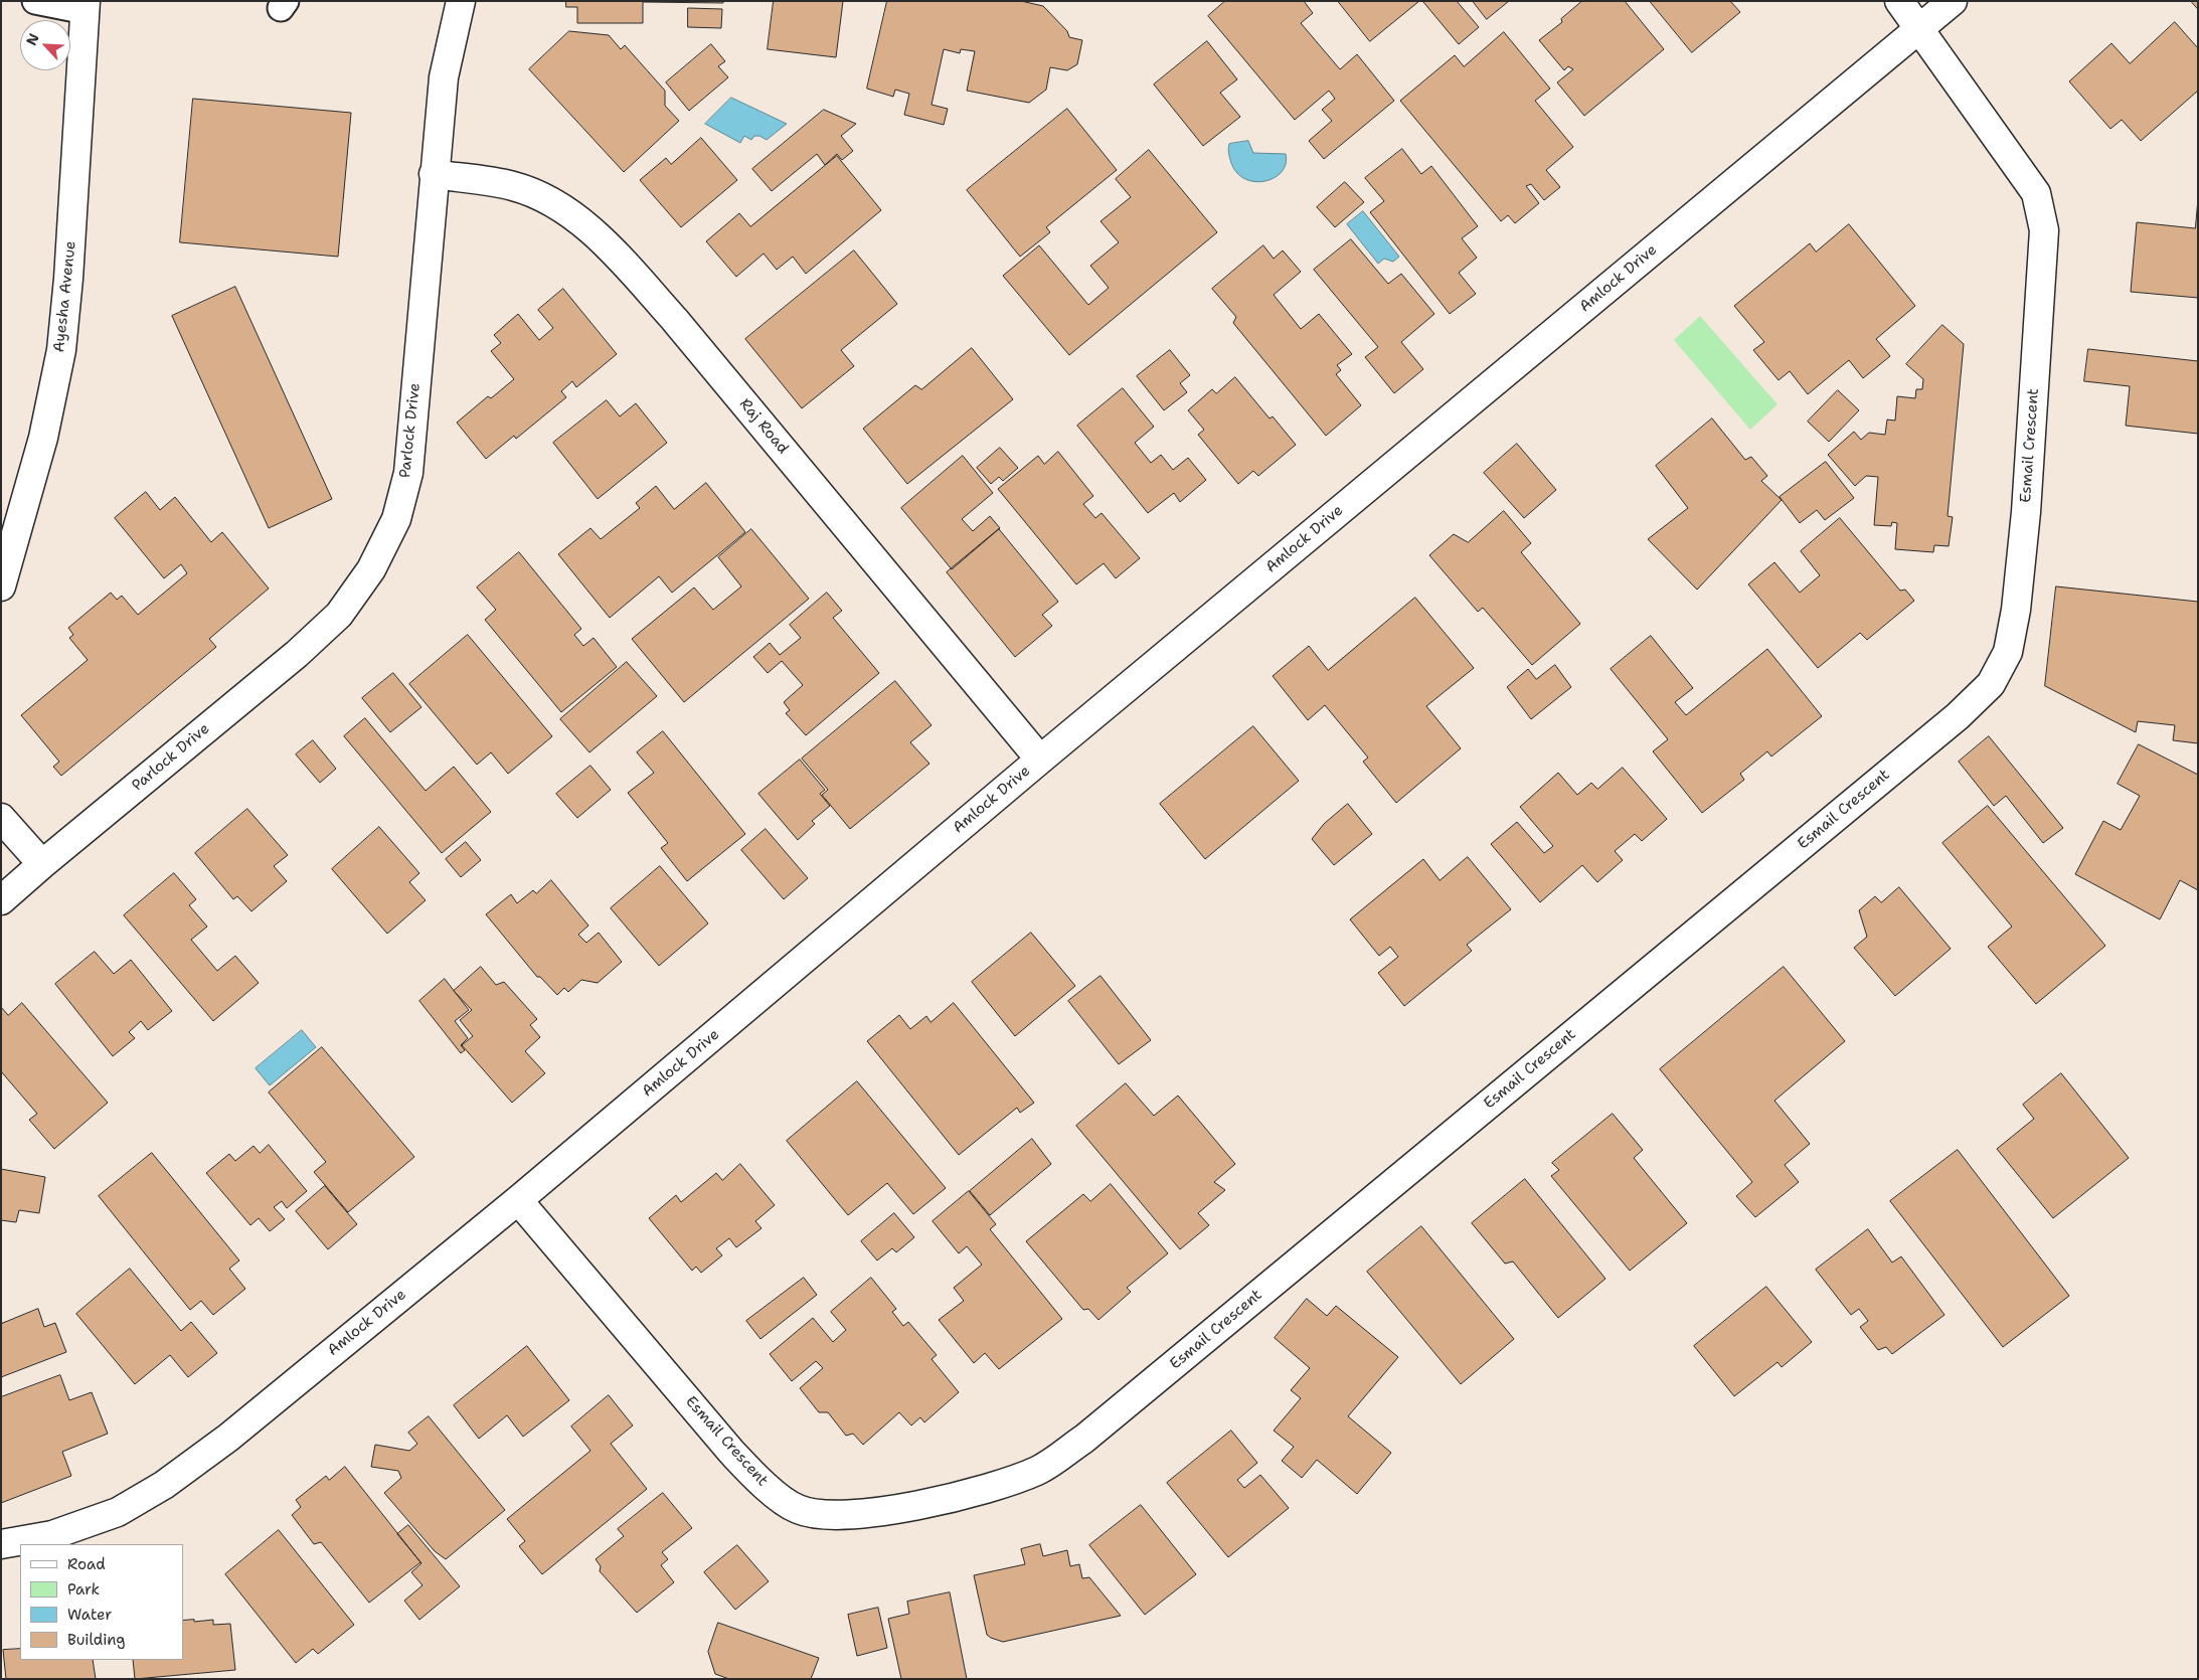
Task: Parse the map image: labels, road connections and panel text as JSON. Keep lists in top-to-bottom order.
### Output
{
  "streets": {
    "street": [
      "Amlock Drive",
      "Ayesha Avenue",
      "Raj Road",
      "Parlock Drive",
      "Esmail Crescent"
    ]
  },
  "crossings": [
    ["Amlock Drive", "Raj Road"],
    ["Amlock Drive", "Esmail Crescent"],
    ["Raj Road", "Parlock Drive"]
  ],
  "legend": [
    "Road",
    "Park",
    "Water",
    "Building"
  ],
  "north": "top left"
}
